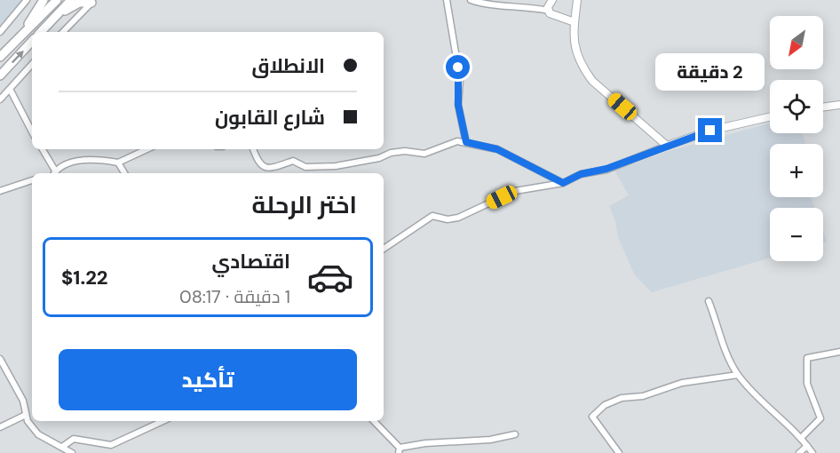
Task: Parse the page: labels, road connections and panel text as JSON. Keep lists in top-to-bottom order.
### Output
{
  "north": "bottom left",
  "page": {
    "map_buttons": ["+", "−"],
    "banner": ["الانطلاق", "شارع القابون"],
    "bubble": "2 دقيقة",
    "heading": "اختر الرحلة",
    "list": [
      {
        "name": "اقتصادي",
        "note": "1 دقيقة · 08:17",
        "value": "$1.22"
      }
    ],
    "buttons": "تأكيد"
  }
}
